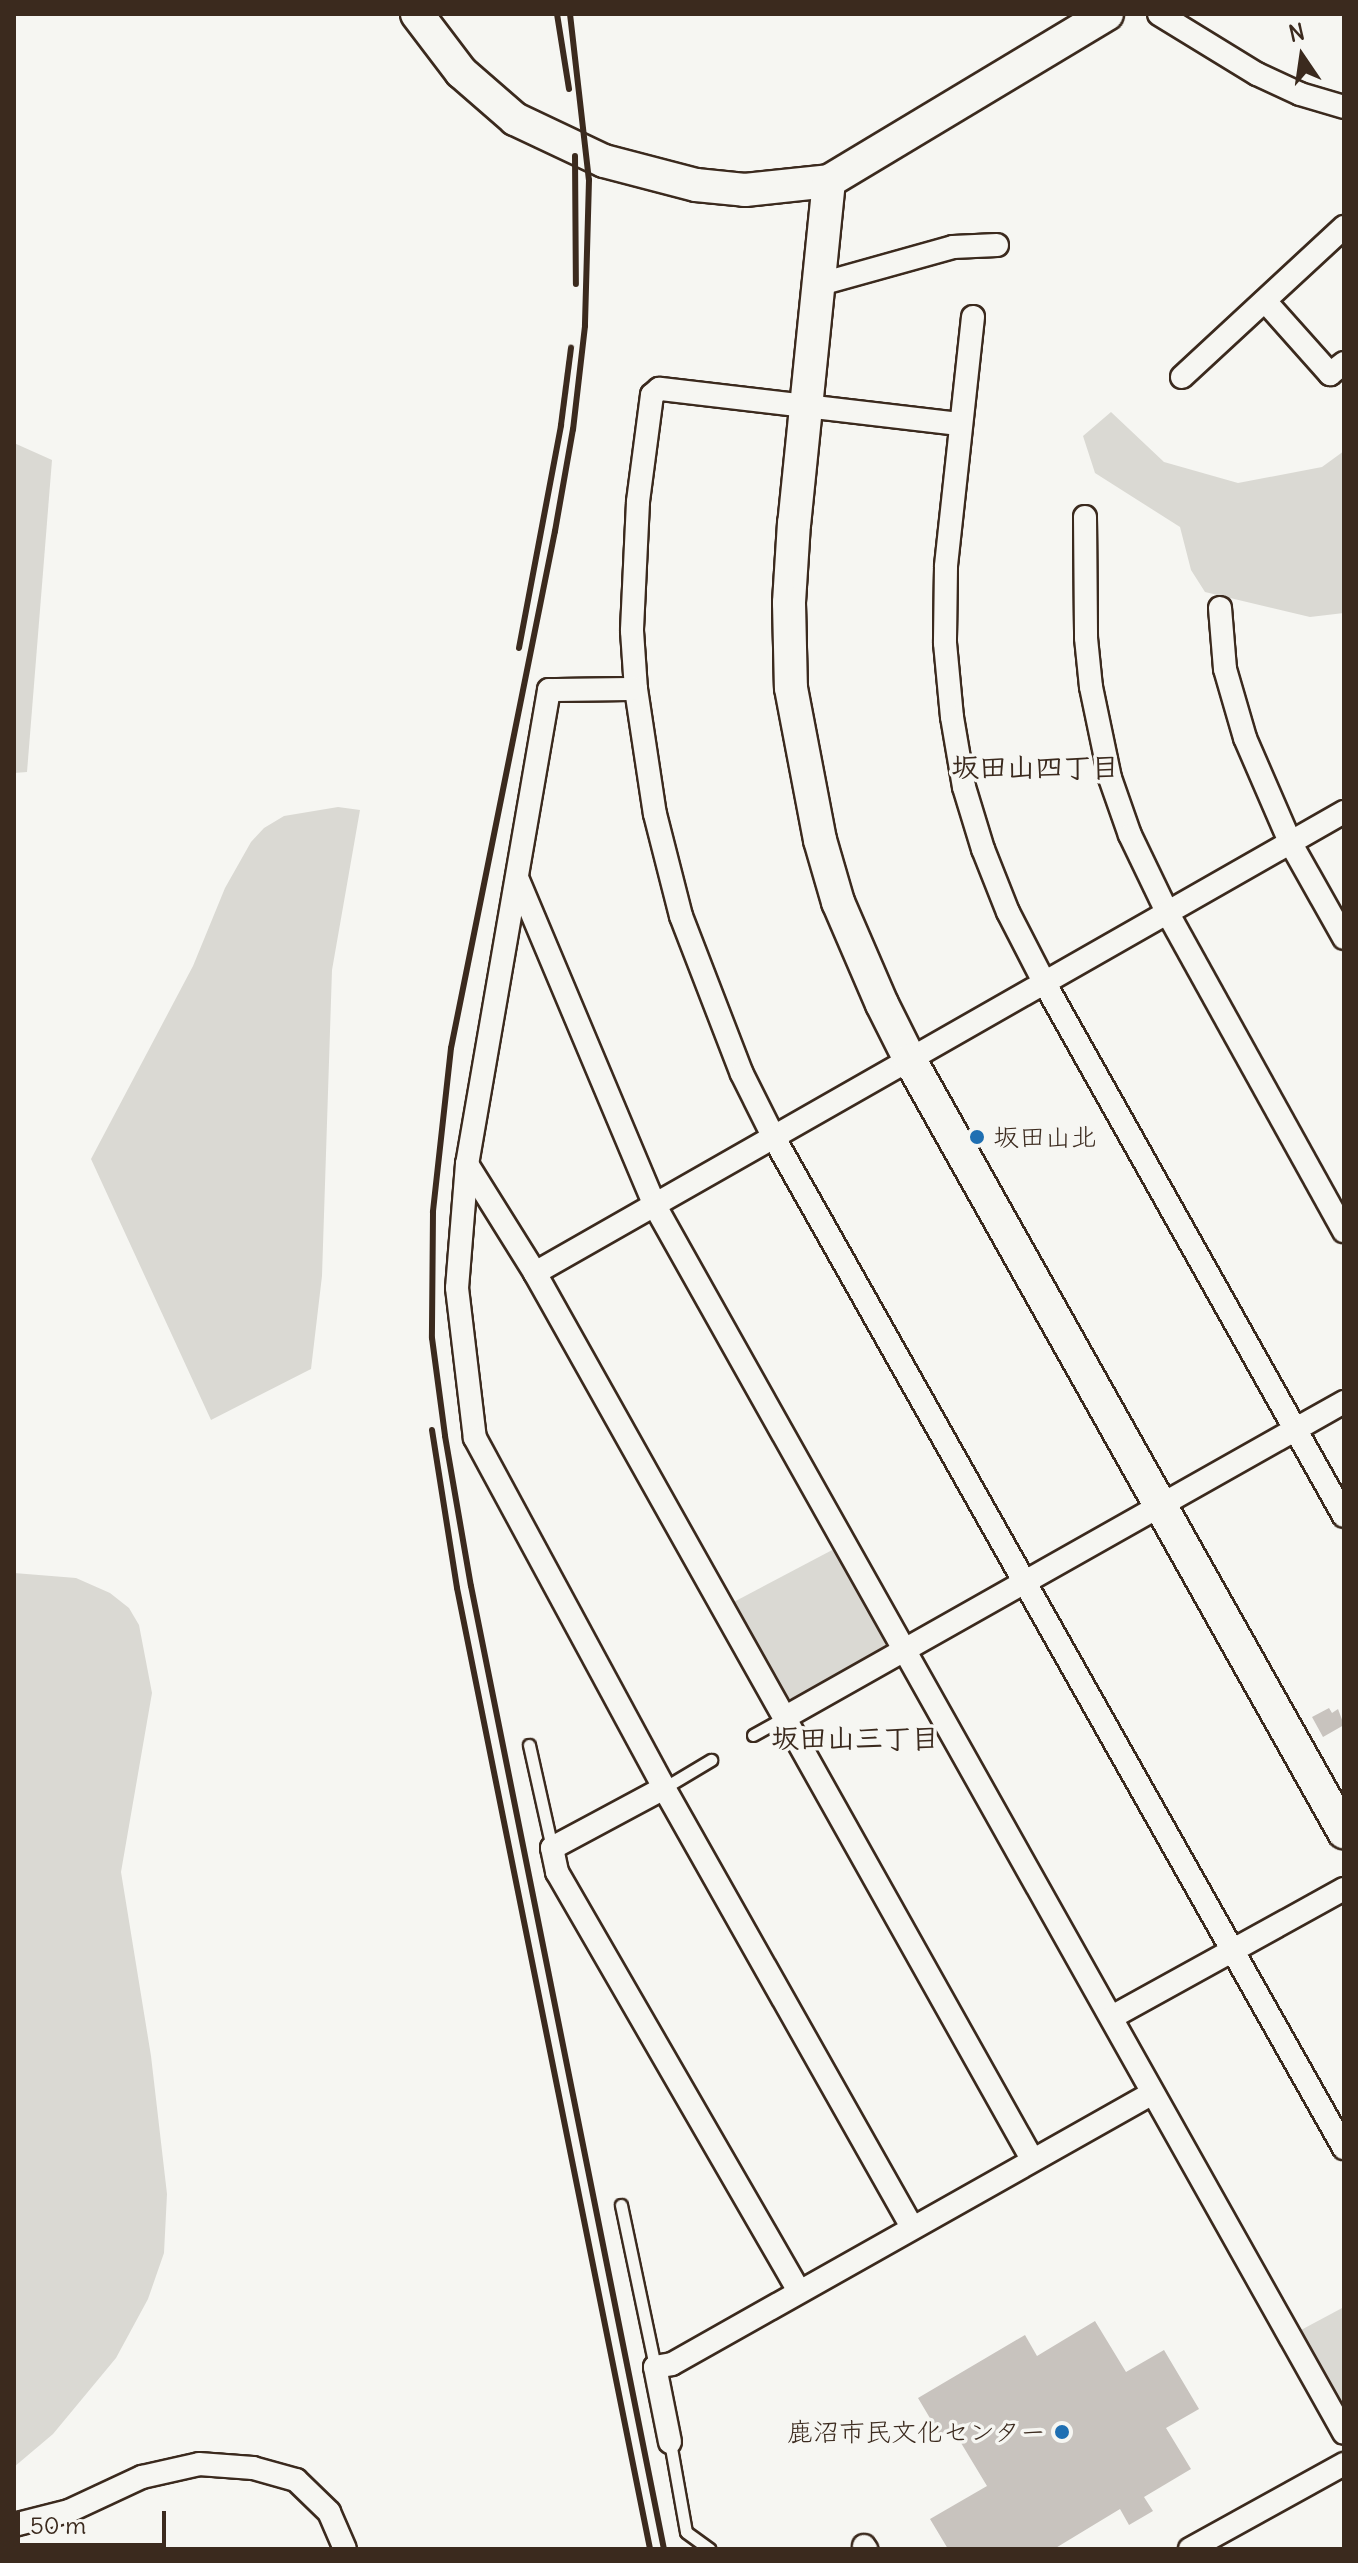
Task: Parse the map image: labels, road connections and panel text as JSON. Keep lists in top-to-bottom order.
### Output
{
  "districts": ["坂田山四丁目", "坂田山三丁目"],
  "places": ["坂田山北", "鹿沼市民文化センター"],
  "scale_bar": "50 m",
  "north": "top"
}
